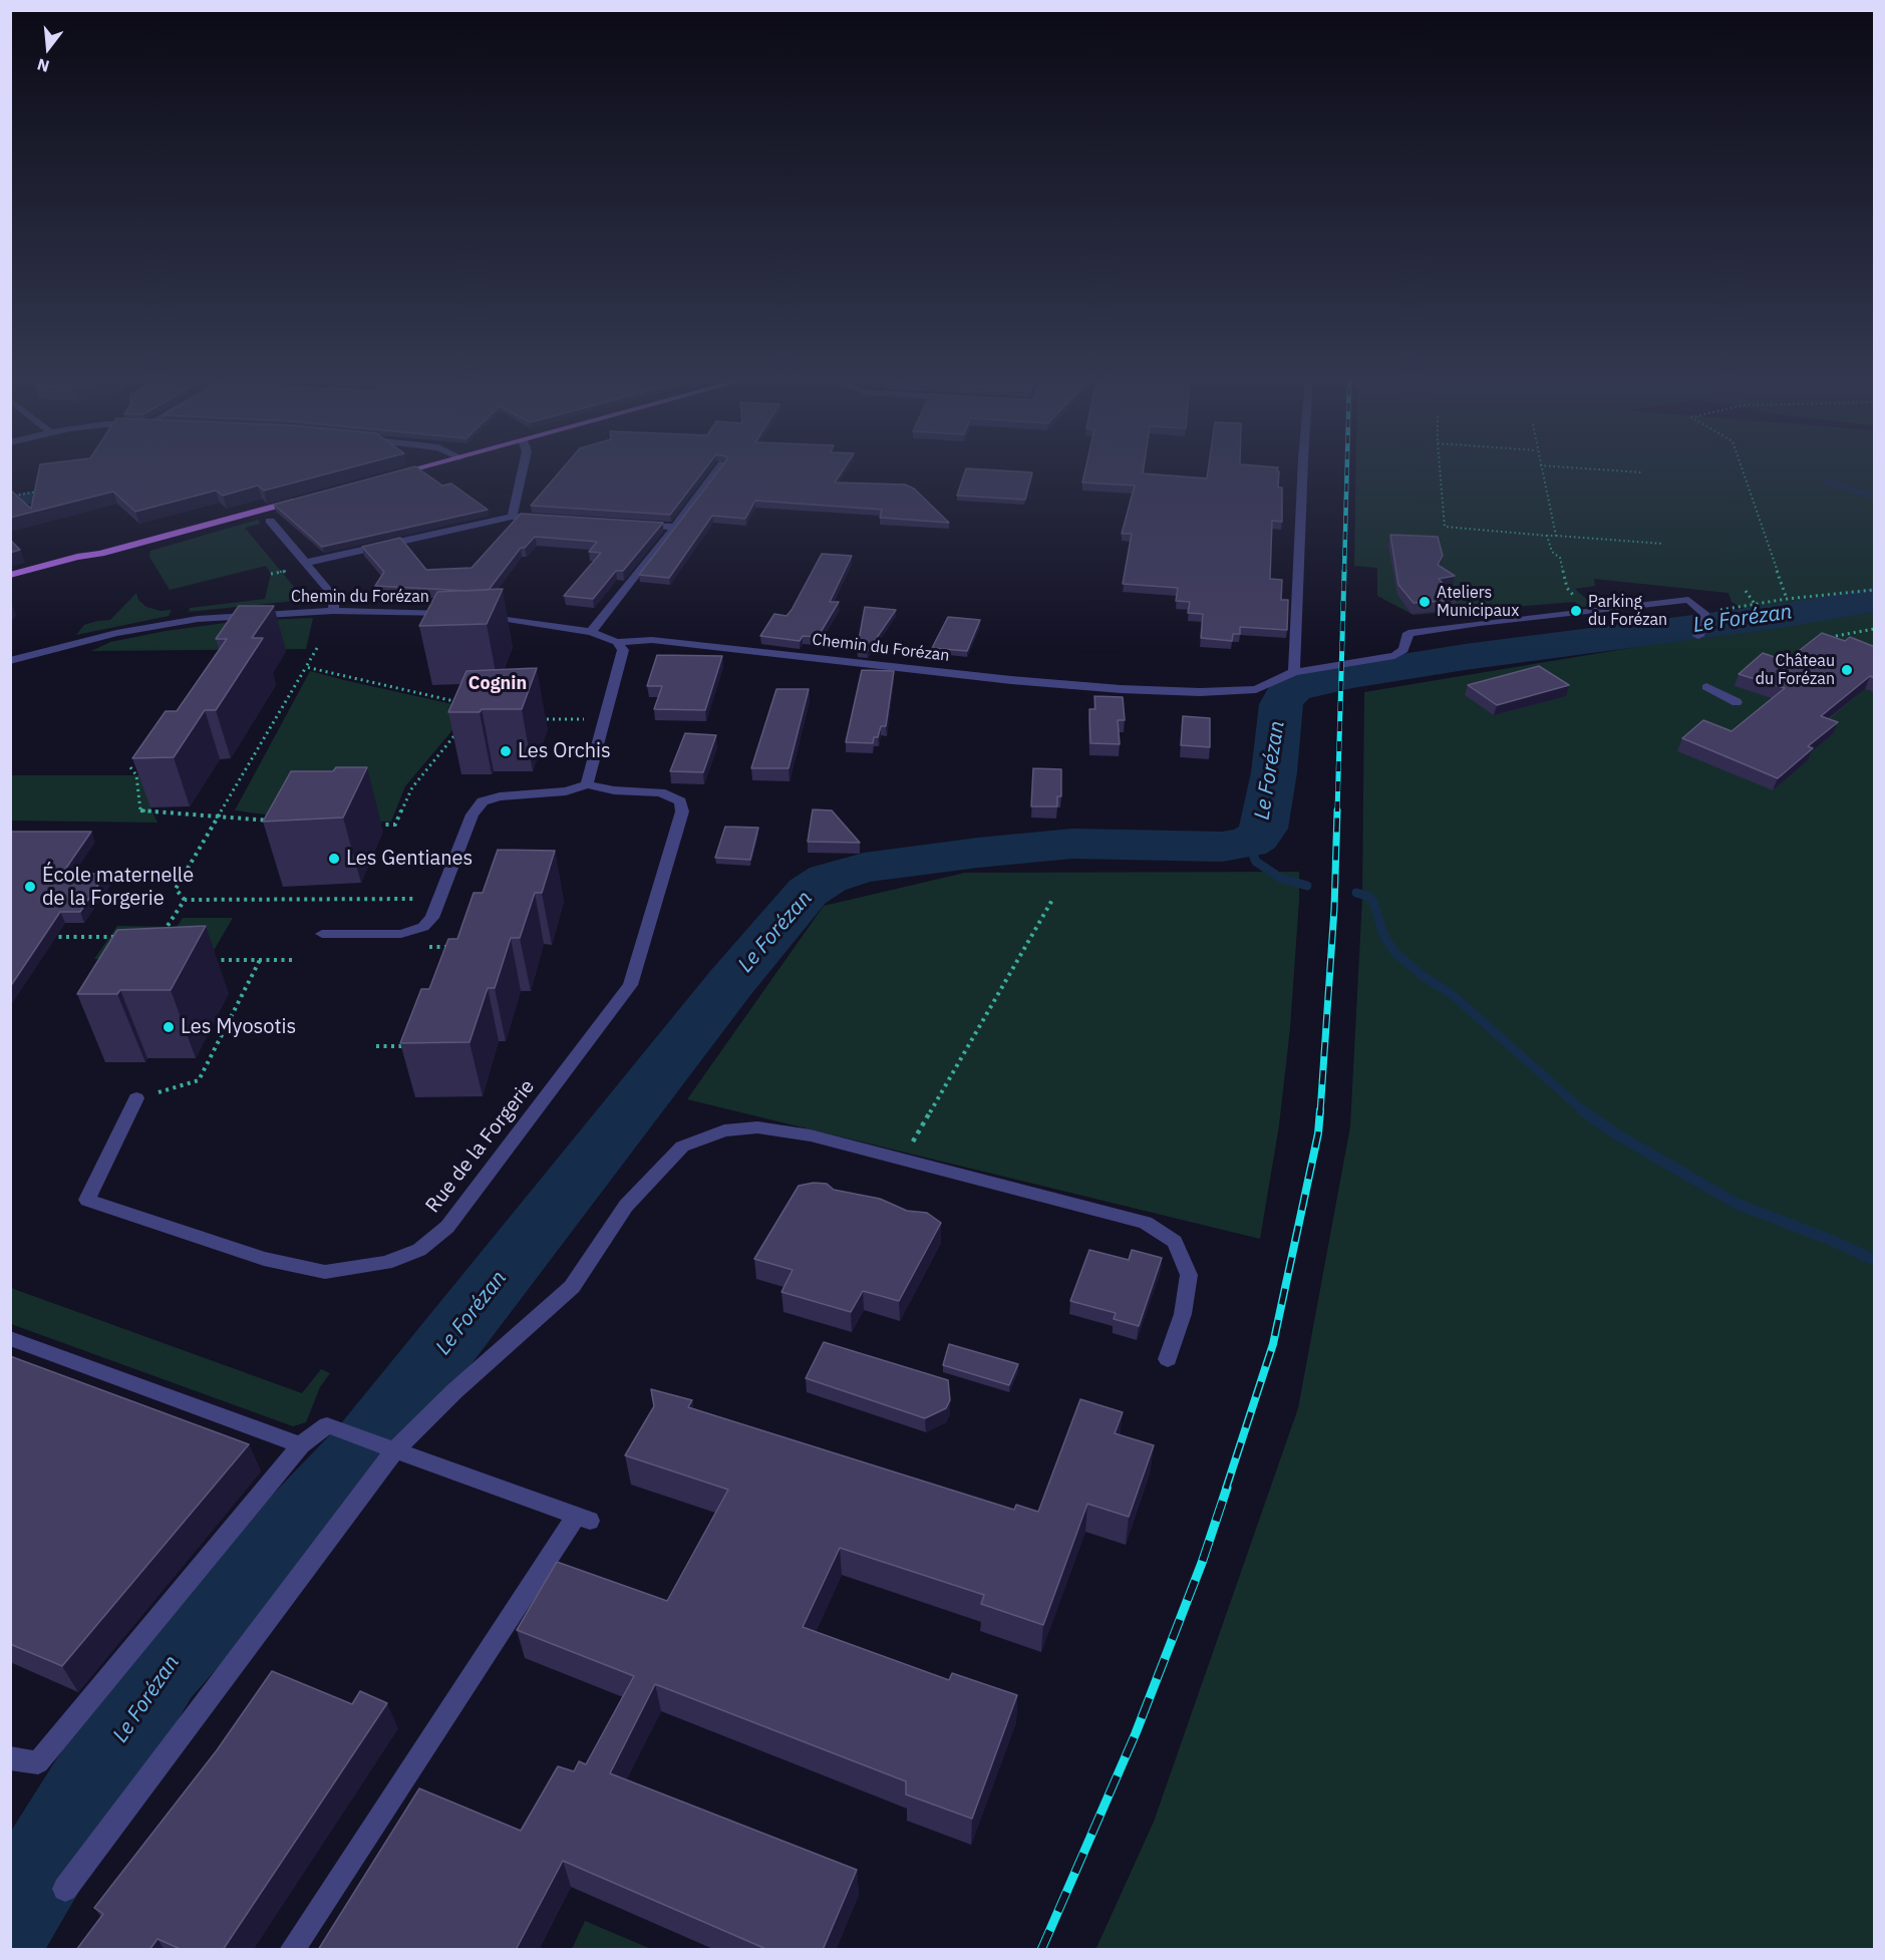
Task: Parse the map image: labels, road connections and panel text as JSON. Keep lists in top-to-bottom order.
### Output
{
  "streets": {
    "street": ["Chemin du Forézan", "Rue de la Forgerie"]
  },
  "districts": ["Cognin"],
  "water": ["Le Forézan"],
  "places": [
    "Ateliers Municipaux",
    "Parking du Forézan",
    "Château du Forézan",
    "Les Orchis",
    "Les Gentianes",
    "École maternelle de la Forgerie",
    "Les Myosotis"
  ],
  "north": "bottom"
}
